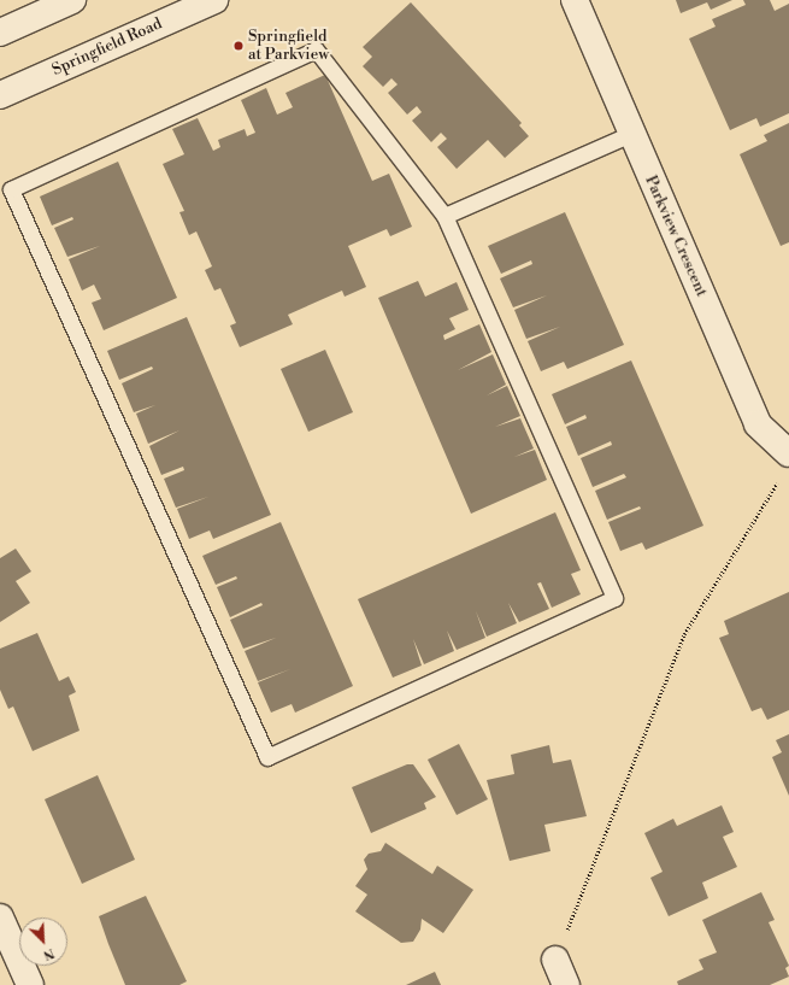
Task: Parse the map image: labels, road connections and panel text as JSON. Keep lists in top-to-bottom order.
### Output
{
  "streets": {
    "street": ["Springfield Road", "Parkview Crescent"]
  },
  "places": ["Springfield at Parkview"],
  "north": "bottom right"
}
